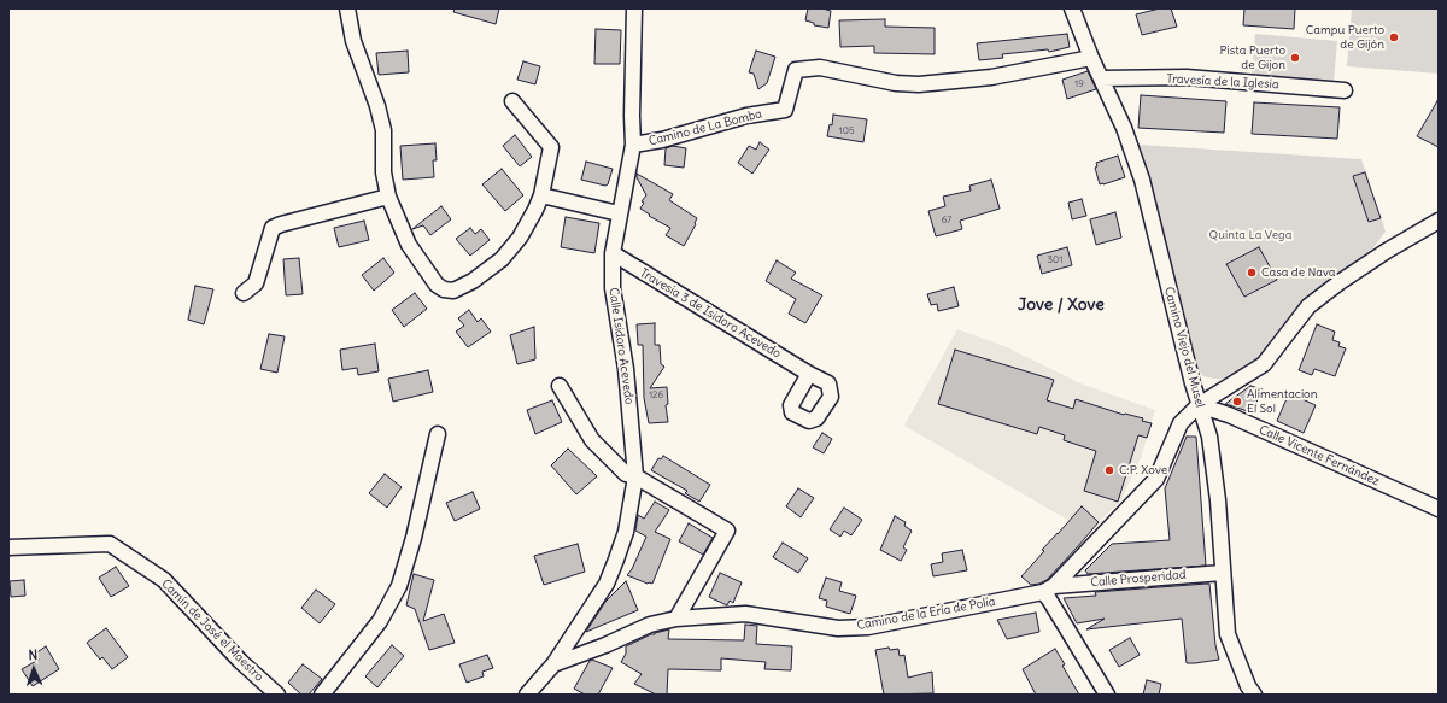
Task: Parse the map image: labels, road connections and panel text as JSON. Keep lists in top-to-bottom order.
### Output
{
  "streets": {
    "street": [
      "Travesía de la Iglesia",
      "Camino de La Bomba",
      "Travesía 3 de Isidoro Acevedo",
      "Calle Isidoro Acevedo",
      "Camino Viejo del Musel",
      "Calle Vicente Fernández",
      "Calle Prosperidad",
      "Camino de la Ería de Polía",
      "Camín de José el Maestro"
    ]
  },
  "crossings": [
    ["Travesía de la Iglesia", "Camino Viejo del Musel"],
    ["Camino de La Bomba", "Calle Isidoro Acevedo"],
    ["Camino de La Bomba", "Camino Viejo del Musel"],
    ["Travesía 3 de Isidoro Acevedo", "Calle Isidoro Acevedo"],
    ["Calle Isidoro Acevedo", "Camino de la Ería de Polía"],
    ["Camino Viejo del Musel", "Calle Vicente Fernández"],
    ["Camino Viejo del Musel", "Calle Prosperidad"],
    ["Calle Prosperidad", "Camino de la Ería de Polía"]
  ],
  "districts": ["Jove / Xove"],
  "parks": ["Quinta La Vega"],
  "places": [
    "Campu Puerto de Gijón",
    "Pista Puerto de Gijon",
    "Casa de Nava",
    "Alimentacion El Sol",
    "C.P. Xove"
  ],
  "house_numbers": [
    "19",
    "105",
    "67",
    "301",
    "126"
  ],
  "north": "top"
}
